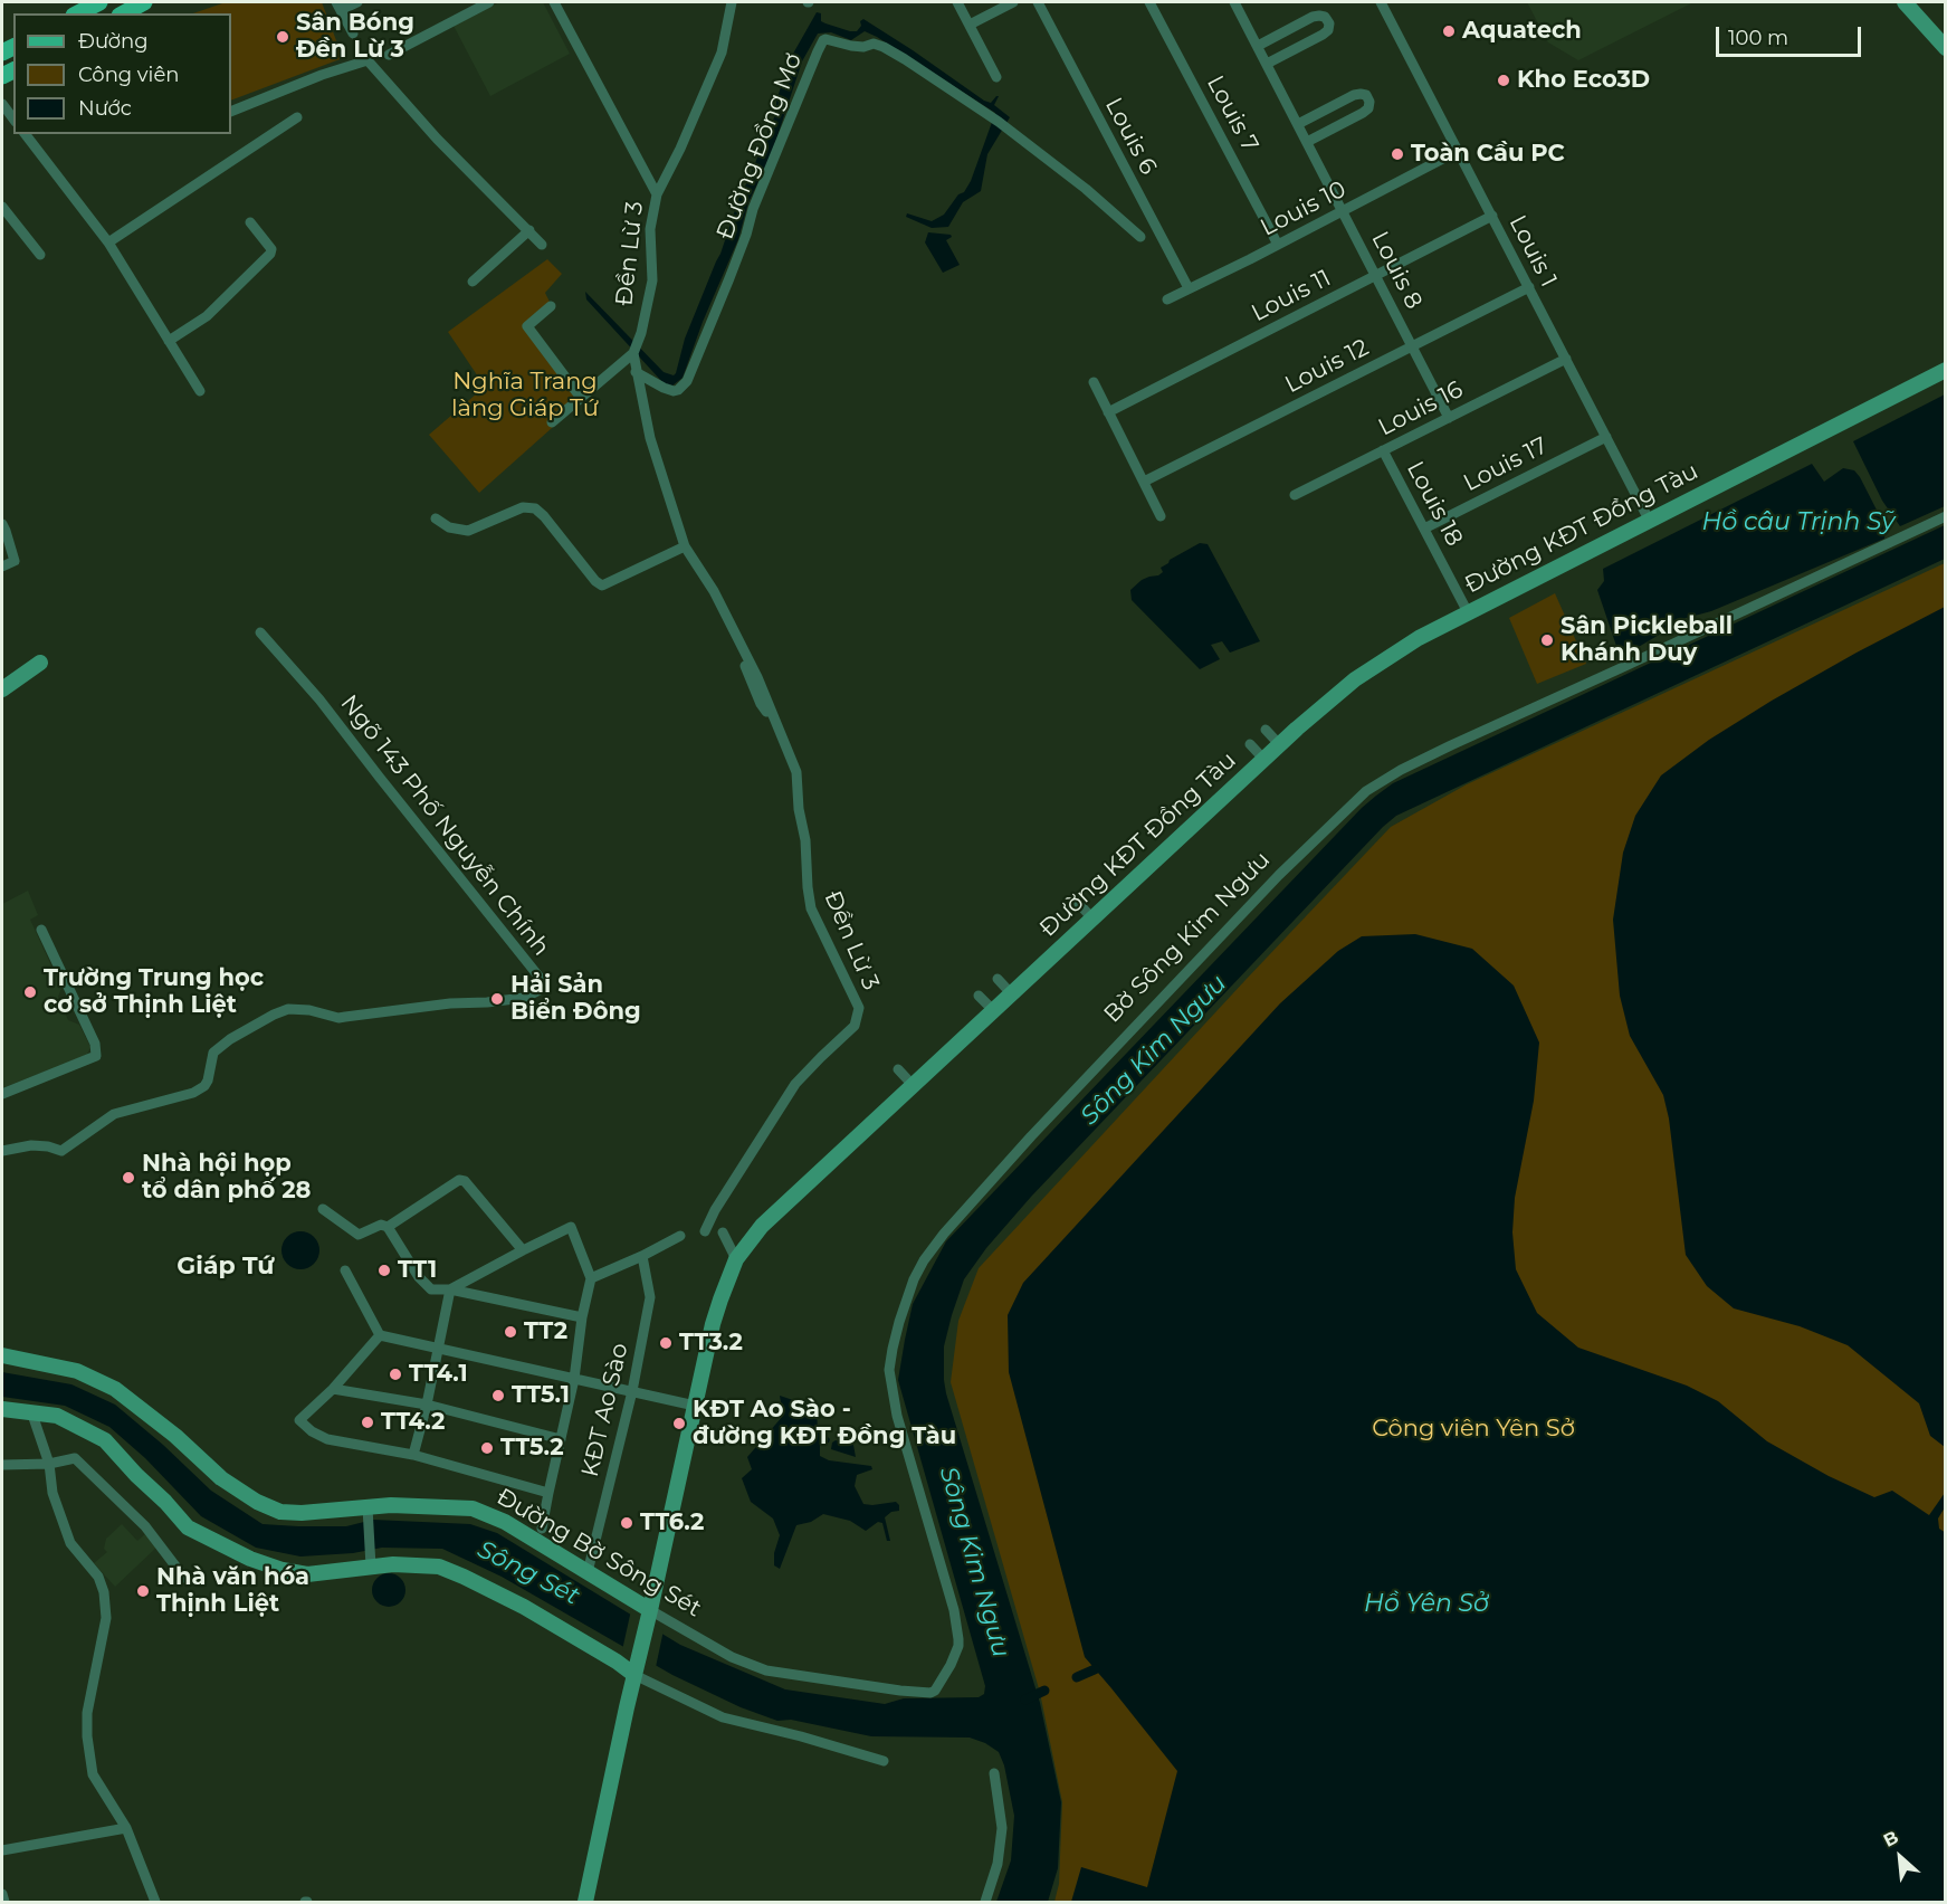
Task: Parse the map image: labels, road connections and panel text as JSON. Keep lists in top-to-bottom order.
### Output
{
  "streets": {
    "main road": ["Đường KĐT Đồng Tàu", "Đường Bờ Sông Sét"],
    "street": [
      "Louis 7",
      "Louis 6",
      "Đường Đồng Mơ",
      "Louis 10",
      "Louis 1",
      "Đền Lừ 3",
      "Louis 8",
      "Louis 11",
      "Louis 12",
      "Louis 16",
      "Louis 17",
      "Louis 18",
      "Ngõ 143 Phố Nguyễn Chính",
      "Bờ Sông Kim Ngưu",
      "KĐT Ao Sào"
    ]
  },
  "crossings": [
    ["Louis 7", "Louis 10"],
    ["Louis 6", "Louis 10"],
    ["Đường Đồng Mơ", "Đền Lừ 3"],
    ["Louis 10", "Louis 1"],
    ["Louis 10", "Louis 8"],
    ["Louis 1", "Louis 11"],
    ["Louis 1", "Louis 12"],
    ["Louis 1", "Louis 16"],
    ["Louis 1", "Louis 17"],
    ["Louis 1", "Đường KĐT Đồng Tàu"],
    ["Louis 8", "Louis 11"],
    ["Louis 8", "Louis 12"],
    ["Louis 8", "Louis 16"],
    ["Louis 16", "Louis 18"],
    ["Louis 17", "Louis 18"],
    ["Louis 18", "Đường KĐT Đồng Tàu"],
    ["Đường KĐT Đồng Tàu", "Đường Bờ Sông Sét"],
    ["Bờ Sông Kim Ngưu", "Đường Bờ Sông Sét"],
    ["KĐT Ao Sào", "Đường Bờ Sông Sét"]
  ],
  "districts": ["Giáp Tứ"],
  "water": [
    "Hồ câu Trịnh Sỹ",
    "Sông Kim Ngưu",
    "Sông Sét",
    "Hồ Yên Sở"
  ],
  "parks": ["Nghĩa Trang làng Giáp Tứ", "Công viên Yên Sở"],
  "places": [
    "Aquatech",
    "Sân Bóng Đền Lừ 3",
    "Kho Eco3D",
    "Toàn Cầu PC",
    "Sân Pickleball Khánh Duy",
    "Trường Trung học cơ sở Thịnh Liệt",
    "Hải Sản Biển Đông",
    "Nhà hội họp tổ dân phố 28",
    "TT1",
    "TT2",
    "TT3.2",
    "TT4.1",
    "TT5.1",
    "TT4.2",
    "KĐT Ao Sào - đường KĐT Đồng Tàu",
    "TT5.2",
    "TT6.2",
    "Nhà văn hóa Thịnh Liệt"
  ],
  "legend": ["Đường", "Công viên", "Nước"],
  "scale_bar": "100 m",
  "north": "top left"
}
